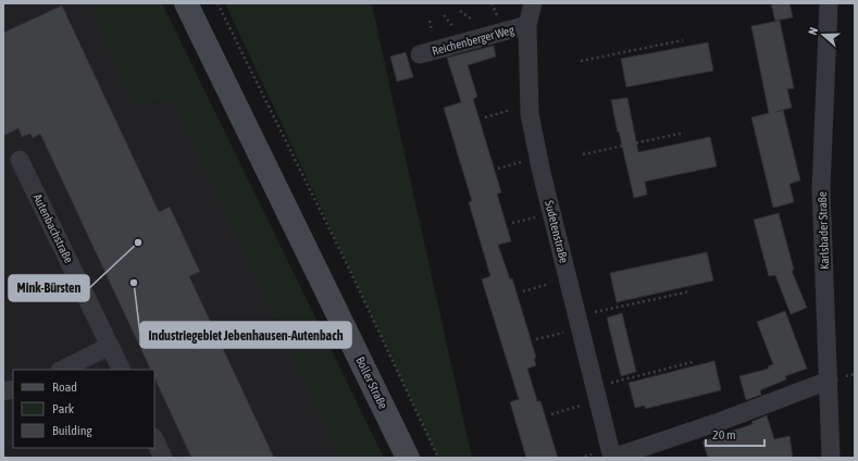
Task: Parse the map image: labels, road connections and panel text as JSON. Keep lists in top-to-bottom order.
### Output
{
  "streets": {
    "main road": ["Boller Straße"],
    "street": [
      "Reichenberger Weg",
      "Autenbachstraße",
      "Karlsbader Straße",
      "Sudetenstraße"
    ]
  },
  "crossings": [
    ["Reichenberger Weg", "Sudetenstraße"]
  ],
  "places": ["Mink-Bürsten", "Industriegebiet Jebenhausen-Autenbach"],
  "legend": ["Road", "Park", "Building"],
  "scale_bar": "20 m",
  "north": "left"
}
